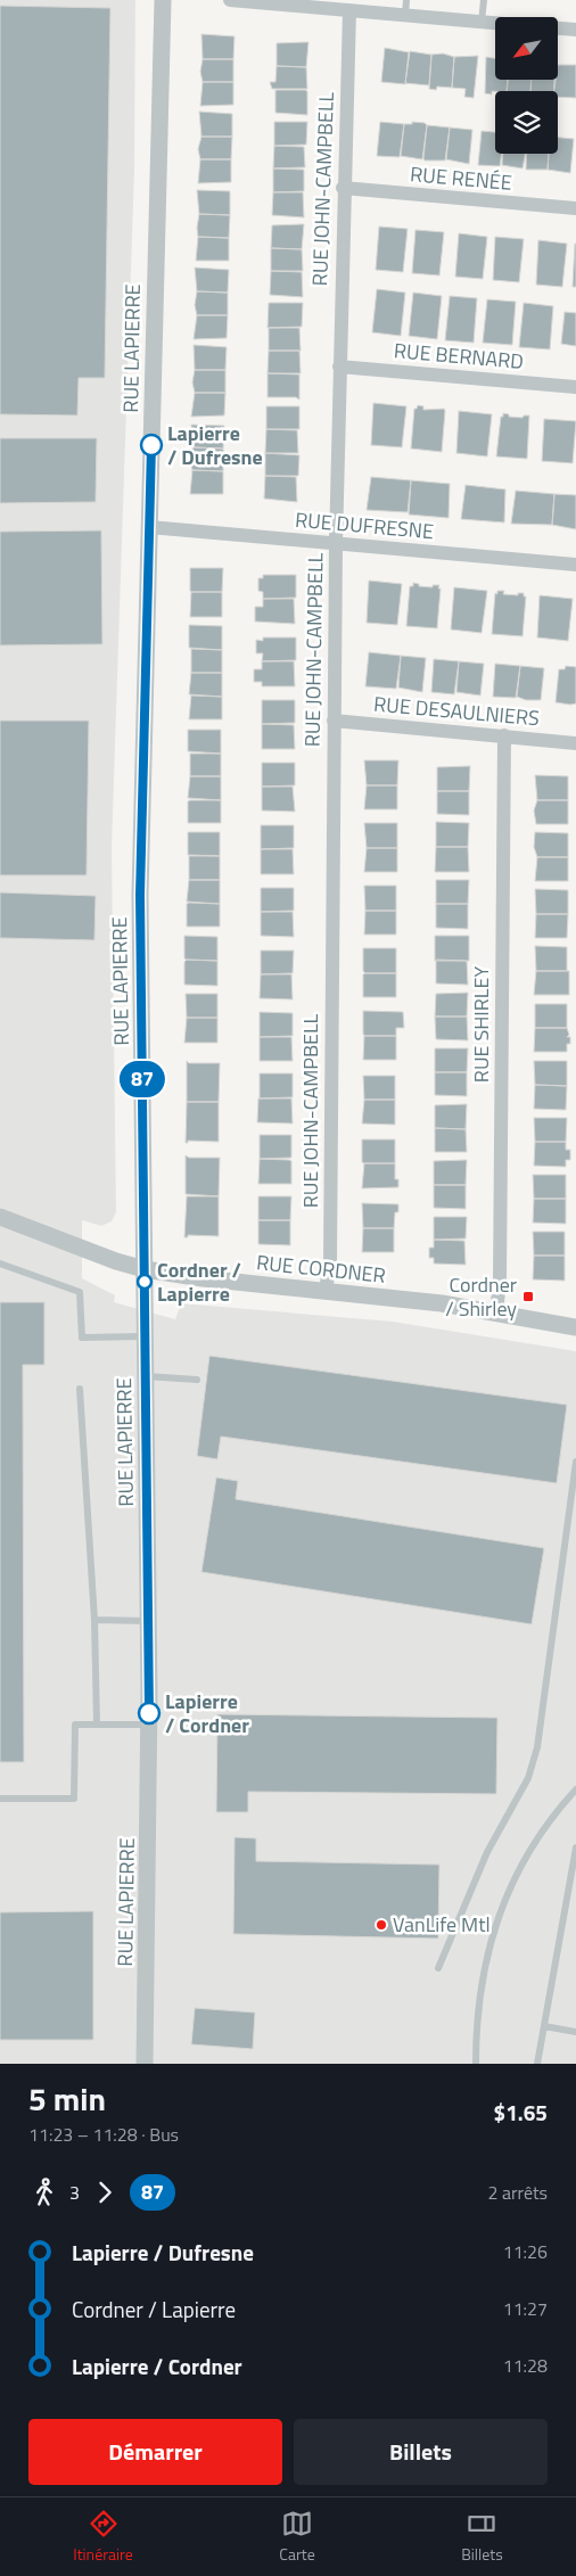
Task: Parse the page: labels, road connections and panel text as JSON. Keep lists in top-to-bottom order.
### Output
{
  "streets": {
    "street": [
      "RUE RENÉE",
      "RUE JOHN-CAMPBELL",
      "RUE LAPIERRE",
      "RUE BERNARD",
      "RUE DUFRESNE",
      "RUE DESAULNIERS",
      "RUE SHIRLEY",
      "RUE CORDNER"
    ]
  },
  "crossings": [
    ["RUE RENÉE", "RUE JOHN-CAMPBELL"],
    ["RUE JOHN-CAMPBELL", "RUE BERNARD"],
    ["RUE JOHN-CAMPBELL", "RUE DUFRESNE"],
    ["RUE JOHN-CAMPBELL", "RUE DESAULNIERS"],
    ["RUE JOHN-CAMPBELL", "RUE CORDNER"],
    ["RUE LAPIERRE", "RUE DUFRESNE"],
    ["RUE LAPIERRE", "RUE CORDNER"],
    ["RUE DESAULNIERS", "RUE SHIRLEY"],
    ["RUE SHIRLEY", "RUE CORDNER"]
  ],
  "places": {
    "other": [
      "Lapierre / Dufresne",
      "Cordner / Lapierre",
      "Lapierre / Cordner",
      "VanLife Mtl"
    ],
    "transit": ["Cordner / Shirley"]
  },
  "lines": ["bus line 87"],
  "north": "bottom left",
  "page": {
    "on_map": "87",
    "heading": ["5 min", "11:23 – 11:28 · Bus", "$1.65"],
    "legs": ["3", "87", "2 arrêts"],
    "list": [
      {
        "name": "Lapierre / Dufresne",
        "value": "11:26"
      },
      {
        "name": "Cordner / Lapierre",
        "value": "11:27"
      },
      {
        "name": "Lapierre / Cordner",
        "value": "11:28"
      }
    ],
    "buttons": ["Démarrer", "Billets"],
    "tabs": ["Itinéraire", "Carte", "Billets"]
  }
}
